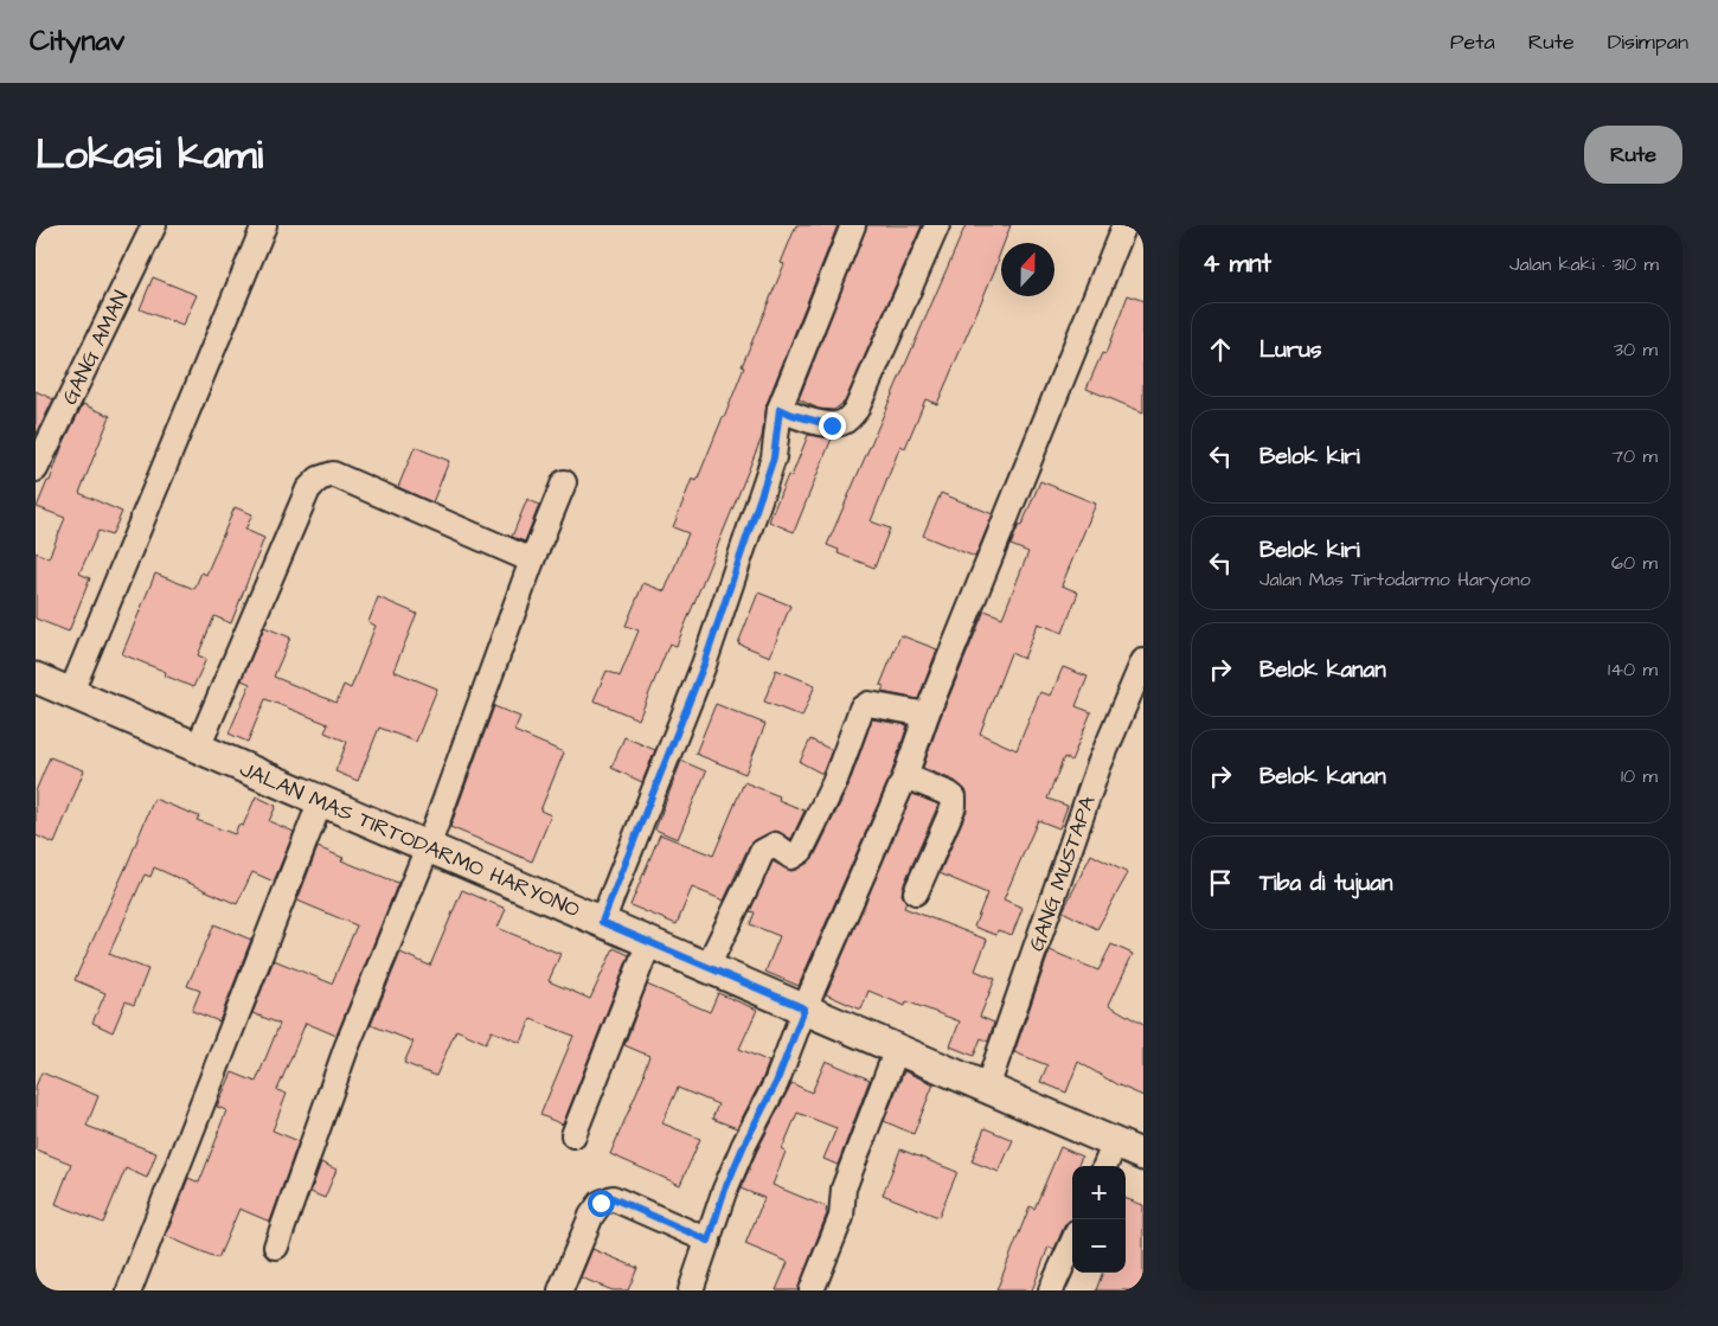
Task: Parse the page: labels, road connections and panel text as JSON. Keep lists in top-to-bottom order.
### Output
{
  "streets": {
    "street": ["GANG AMAN", "JALAN MAS TIRTODARMO HARYONO", "GANG MUSTAPA"]
  },
  "crossings": [
    ["JALAN MAS TIRTODARMO HARYONO", "GANG MUSTAPA"]
  ],
  "north": "top",
  "page": {
    "header": "Citynav",
    "nav": ["Peta", "Rute", "Disimpan"],
    "title": "Lokasi kami",
    "buttons": "Rute",
    "heading": ["4 mnt", "Jalan kaki · 310 m"],
    "list": [
      ["Lurus", "30 m"],
      ["Belok kiri", "70 m"],
      ["Belok kiri", "Jalan Mas Tirtodarmo Haryono", "60 m"],
      ["Belok kanan", "140 m"],
      ["Belok kanan", "10 m"],
      "Tiba di tujuan"
    ],
    "map_buttons": ["+", "−"]
  }
}
